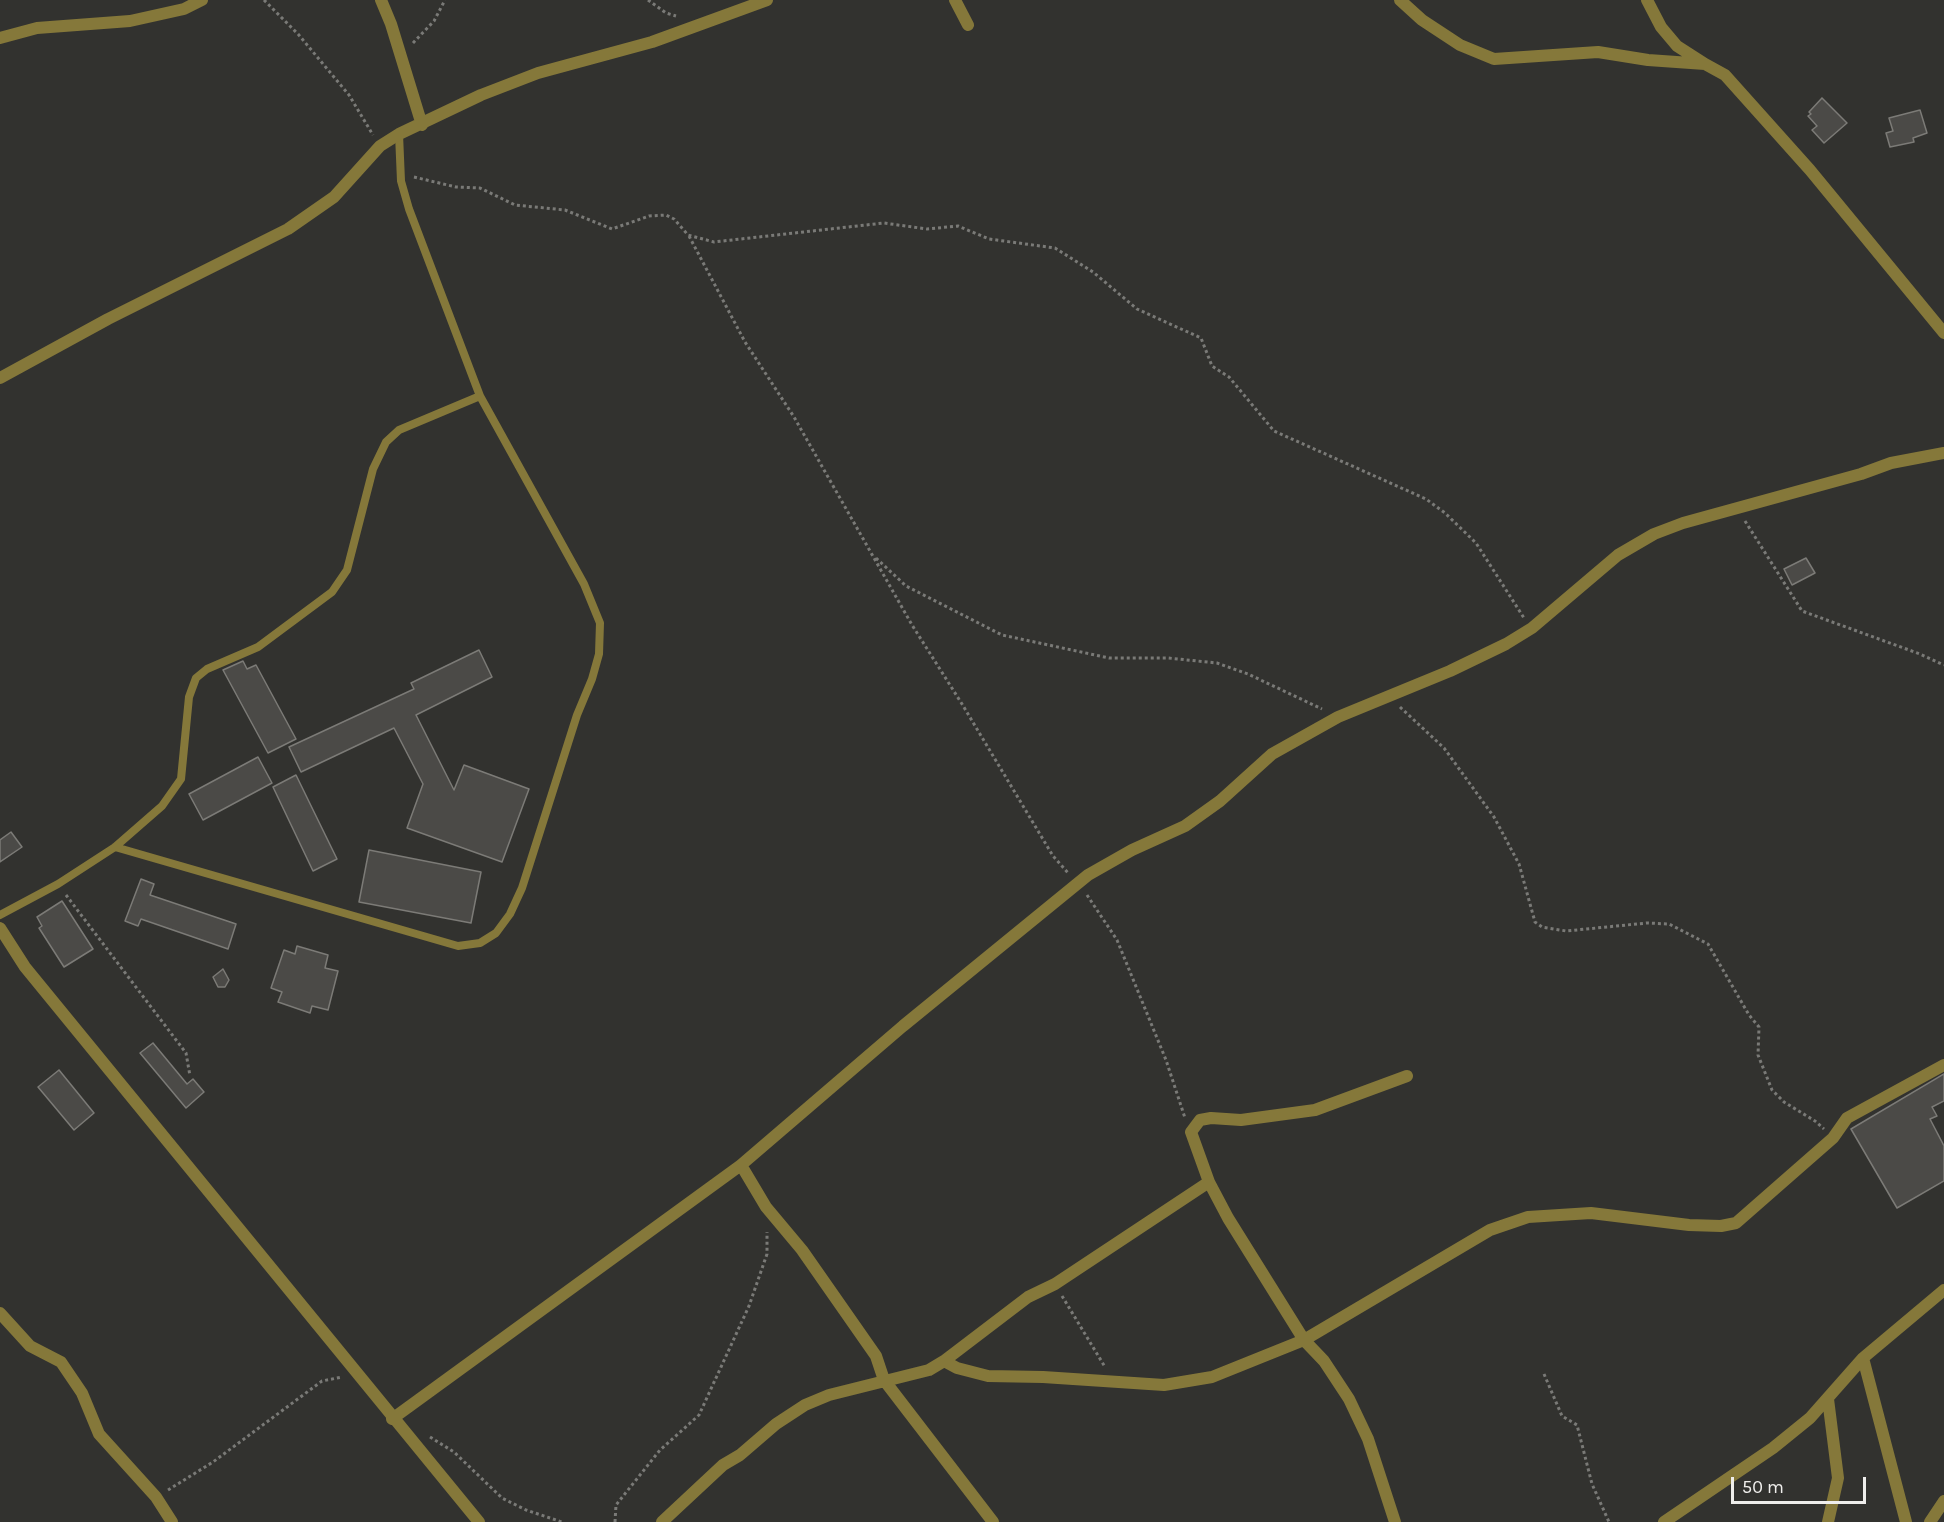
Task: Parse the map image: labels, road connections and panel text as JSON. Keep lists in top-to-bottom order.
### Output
{
  "scale_bar": "50 m"
}
